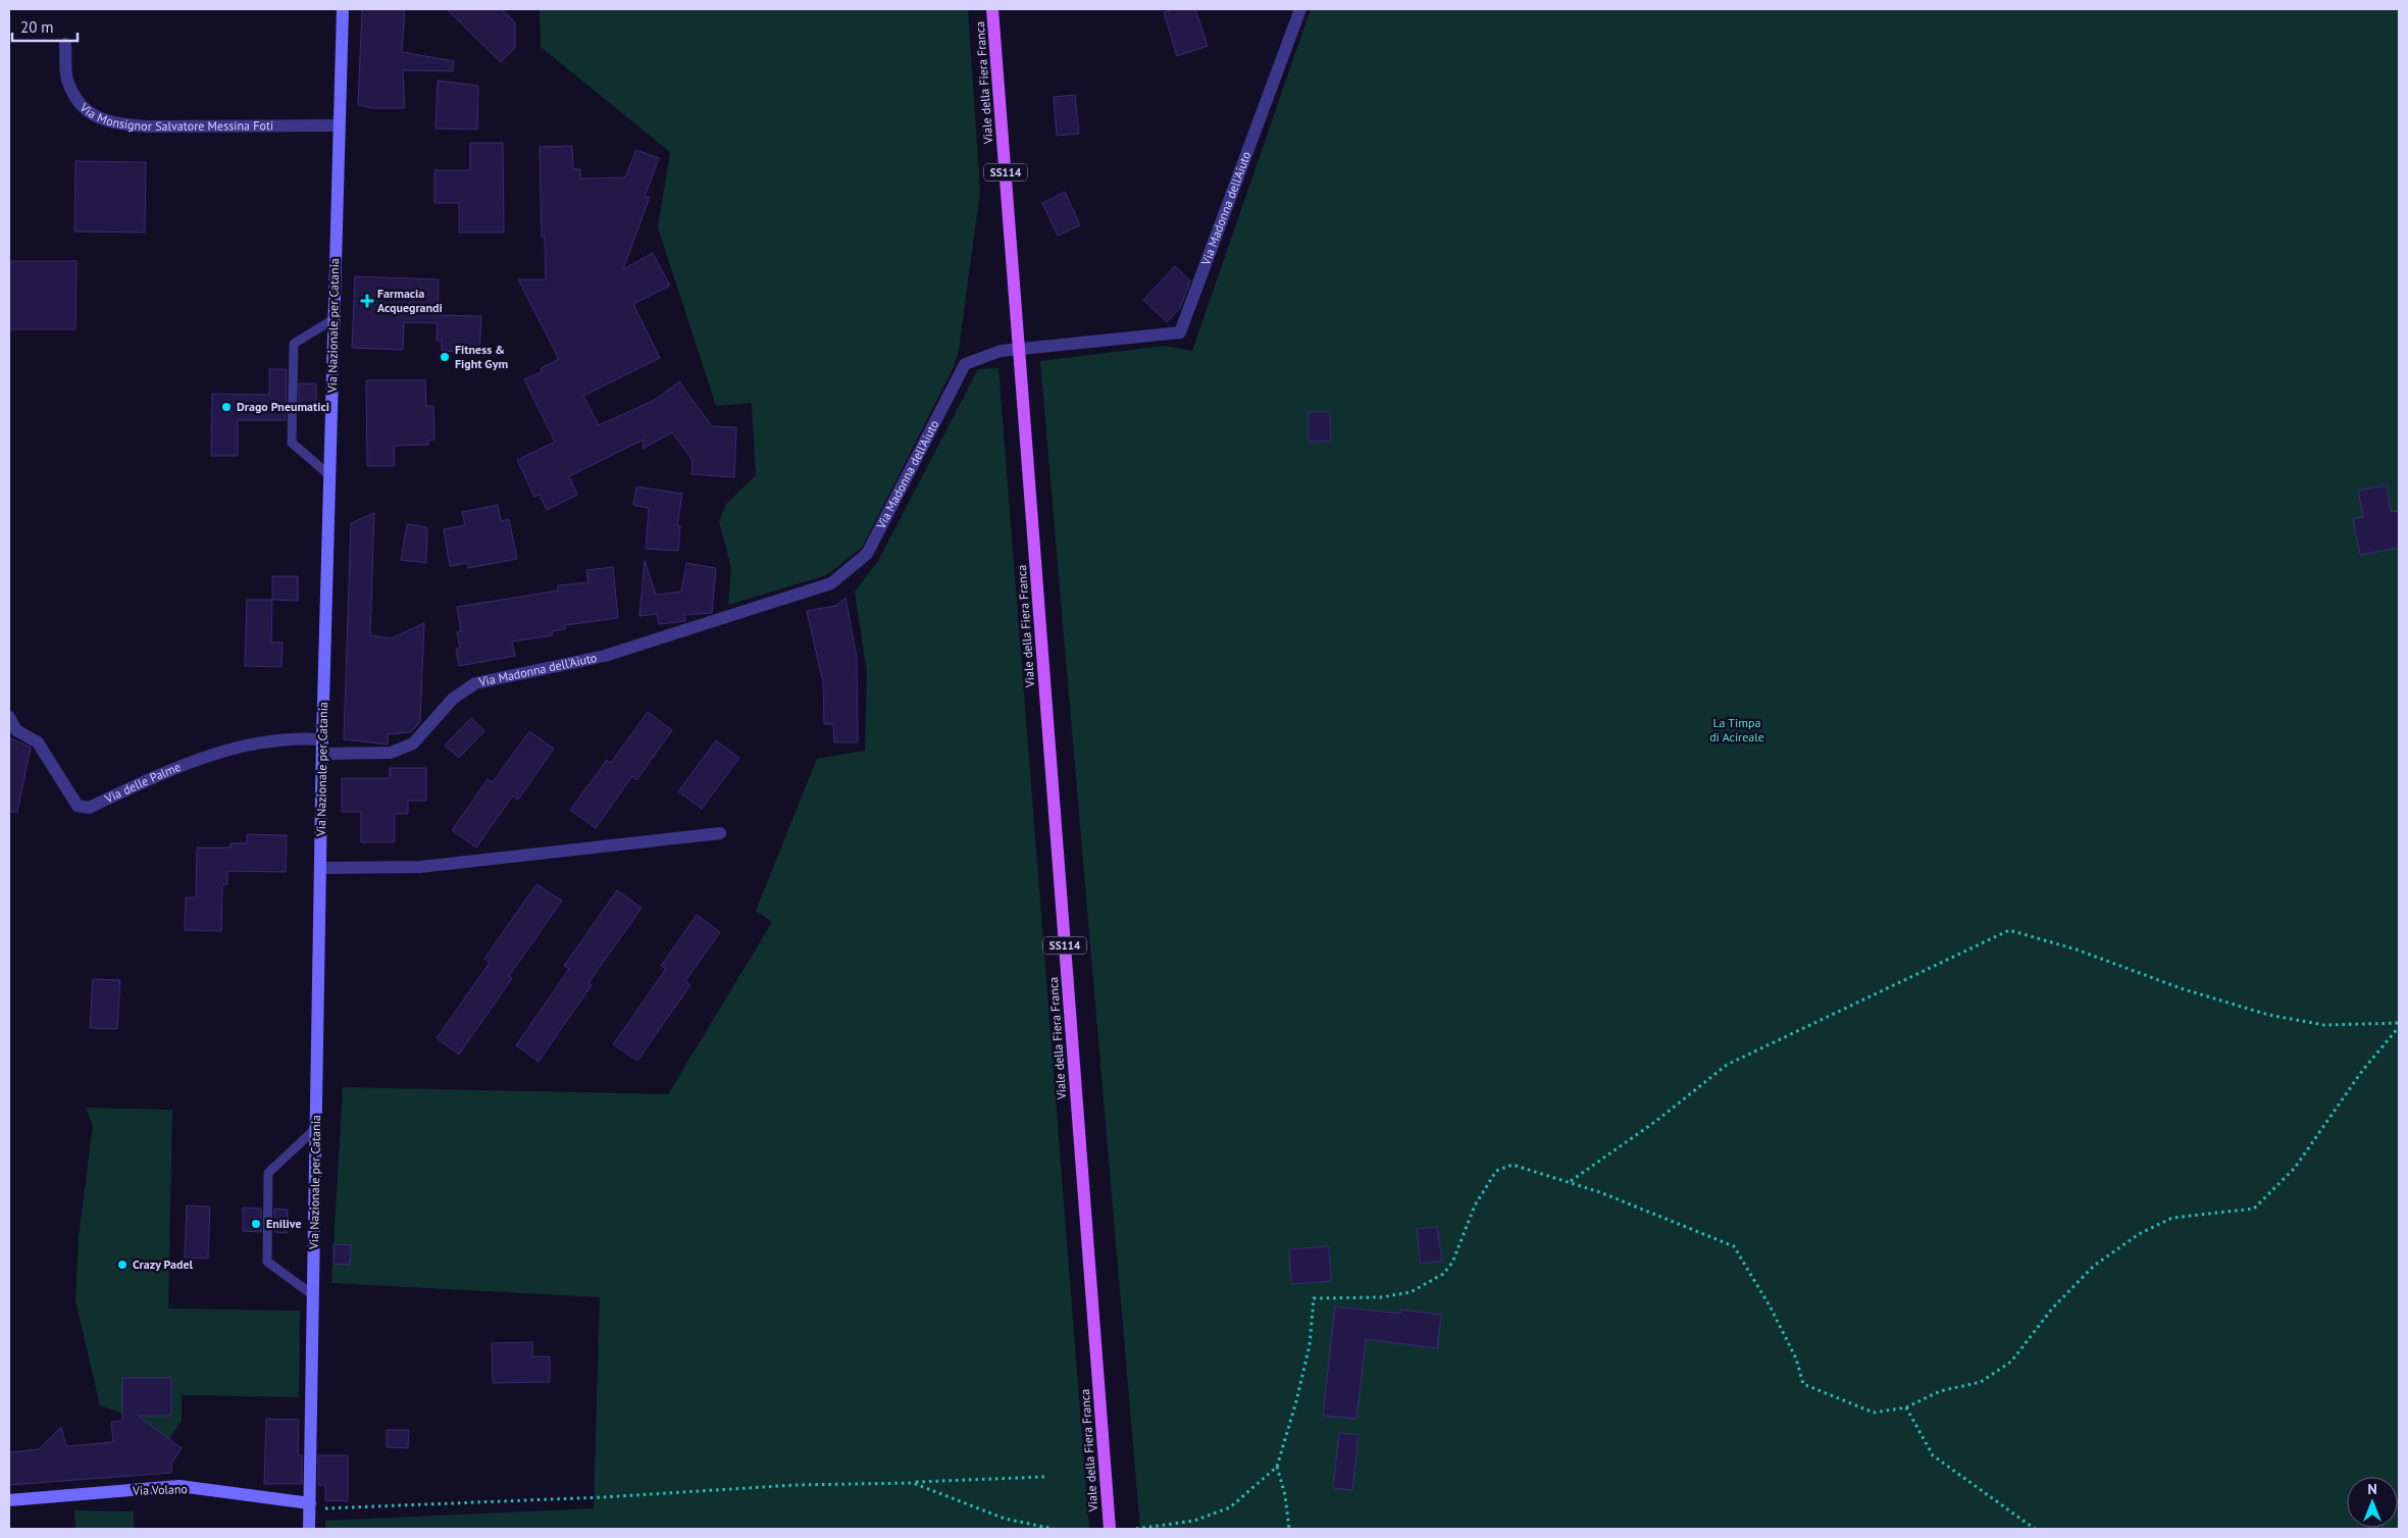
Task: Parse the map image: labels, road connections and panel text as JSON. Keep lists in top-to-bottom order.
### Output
{
  "streets": {
    "main road": [
      "Viale della Fiera Franca",
      "SS114",
      "Via Nazionale per Catania",
      "Via Volano"
    ],
    "street": ["Via Monsignor Salvatore Messina Foti", "Via Madonna dell'Aiuto", "Via delle Palme"]
  },
  "crossings": [
    ["Via Monsignor Salvatore Messina Foti", "Via Nazionale per Catania"],
    ["Via Madonna dell'Aiuto", "Via Nazionale per Catania"],
    ["Via Nazionale per Catania", "Via delle Palme"],
    ["Via Nazionale per Catania", "Via Volano"]
  ],
  "parks": ["La Timpa di Acireale"],
  "places": {
    "health": ["Farmacia Acquegrandi"],
    "other": [
      "Fitness & Fight Gym",
      "Drago Pneumatici",
      "Enilive",
      "Crazy Padel"
    ]
  },
  "scale_bar": "20 m",
  "north": "top"
}
